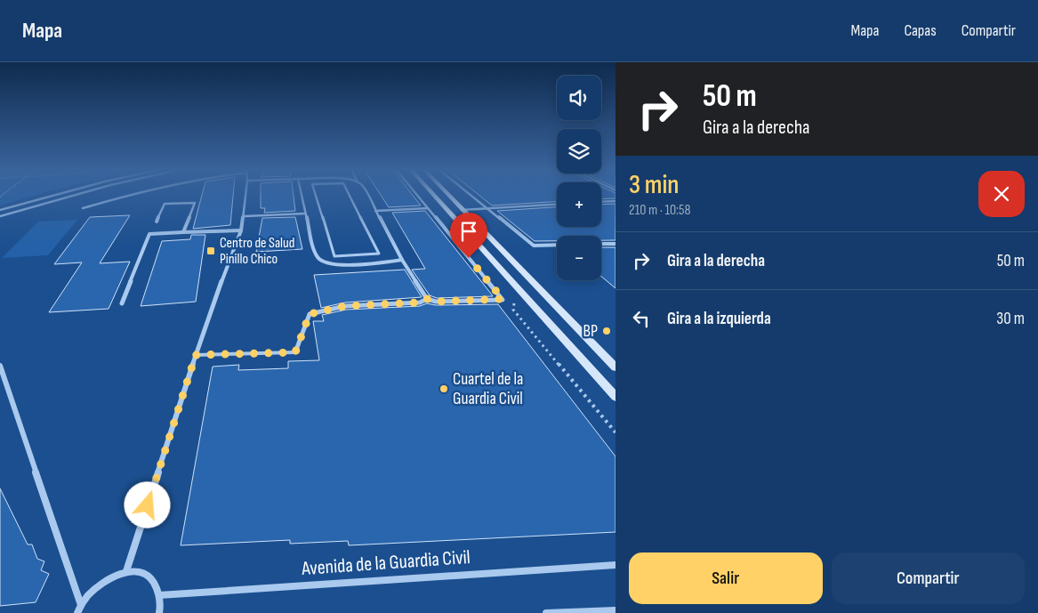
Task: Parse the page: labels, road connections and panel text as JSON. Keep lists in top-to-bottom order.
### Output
{
  "streets": {
    "street": ["Avenida de la Guardia Civil"]
  },
  "places": {
    "transit": ["Centro de Salud Pinillo Chico"],
    "other": ["BP", "Cuartel de la Guardia Civil"]
  },
  "page": {
    "header": "Mapa",
    "nav": ["Mapa", "Capas", "Compartir"],
    "turn": ["50 m", "Gira a la derecha"],
    "map_buttons": ["+", "−"],
    "heading": ["3 min", "210 m · 10:58"],
    "list": [
      {
        "name": "Gira a la derecha",
        "value": "50 m"
      },
      {
        "name": "Gira a la izquierda",
        "value": "30 m"
      }
    ],
    "buttons": ["Salir", "Compartir"]
  }
}
